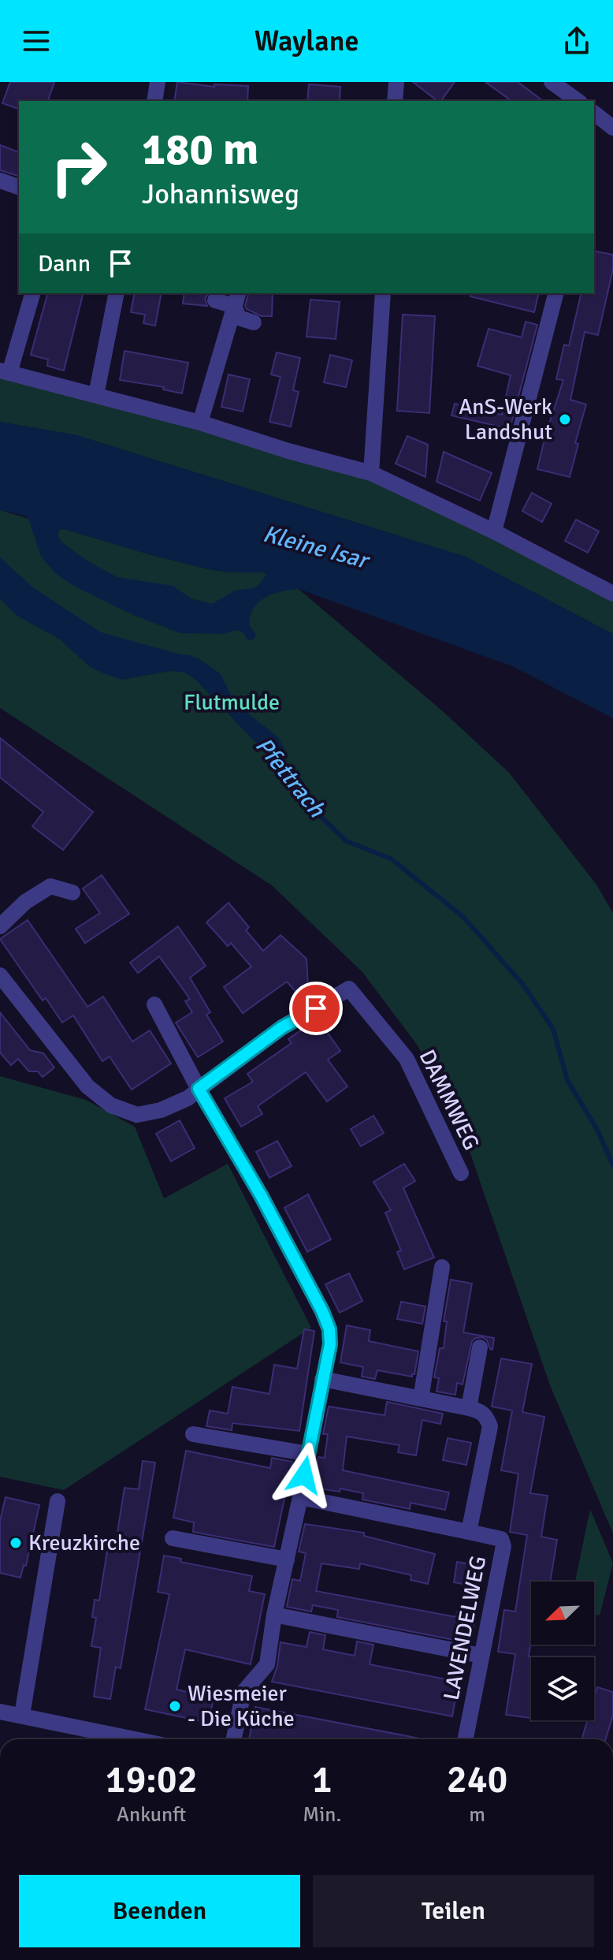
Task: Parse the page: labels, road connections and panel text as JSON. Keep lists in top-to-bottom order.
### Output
{
  "streets": {
    "street": ["DAMMWEG", "LAVENDELWEG"]
  },
  "water": ["Kleine Isar", "Pfettrach"],
  "parks": ["Flutmulde"],
  "places": ["AnS-Werk Landshut", "Kreuzkirche", "Wiesmeier - Die Küche"],
  "north": "bottom left",
  "page": {
    "header": "Waylane",
    "turn": ["180 m", "Johannisweg"],
    "then": "Dann",
    "eta": [
      "19:02",
      "Ankunft",
      "1",
      "Min.",
      "240",
      "m"
    ],
    "buttons": ["Beenden", "Teilen"]
  }
}
